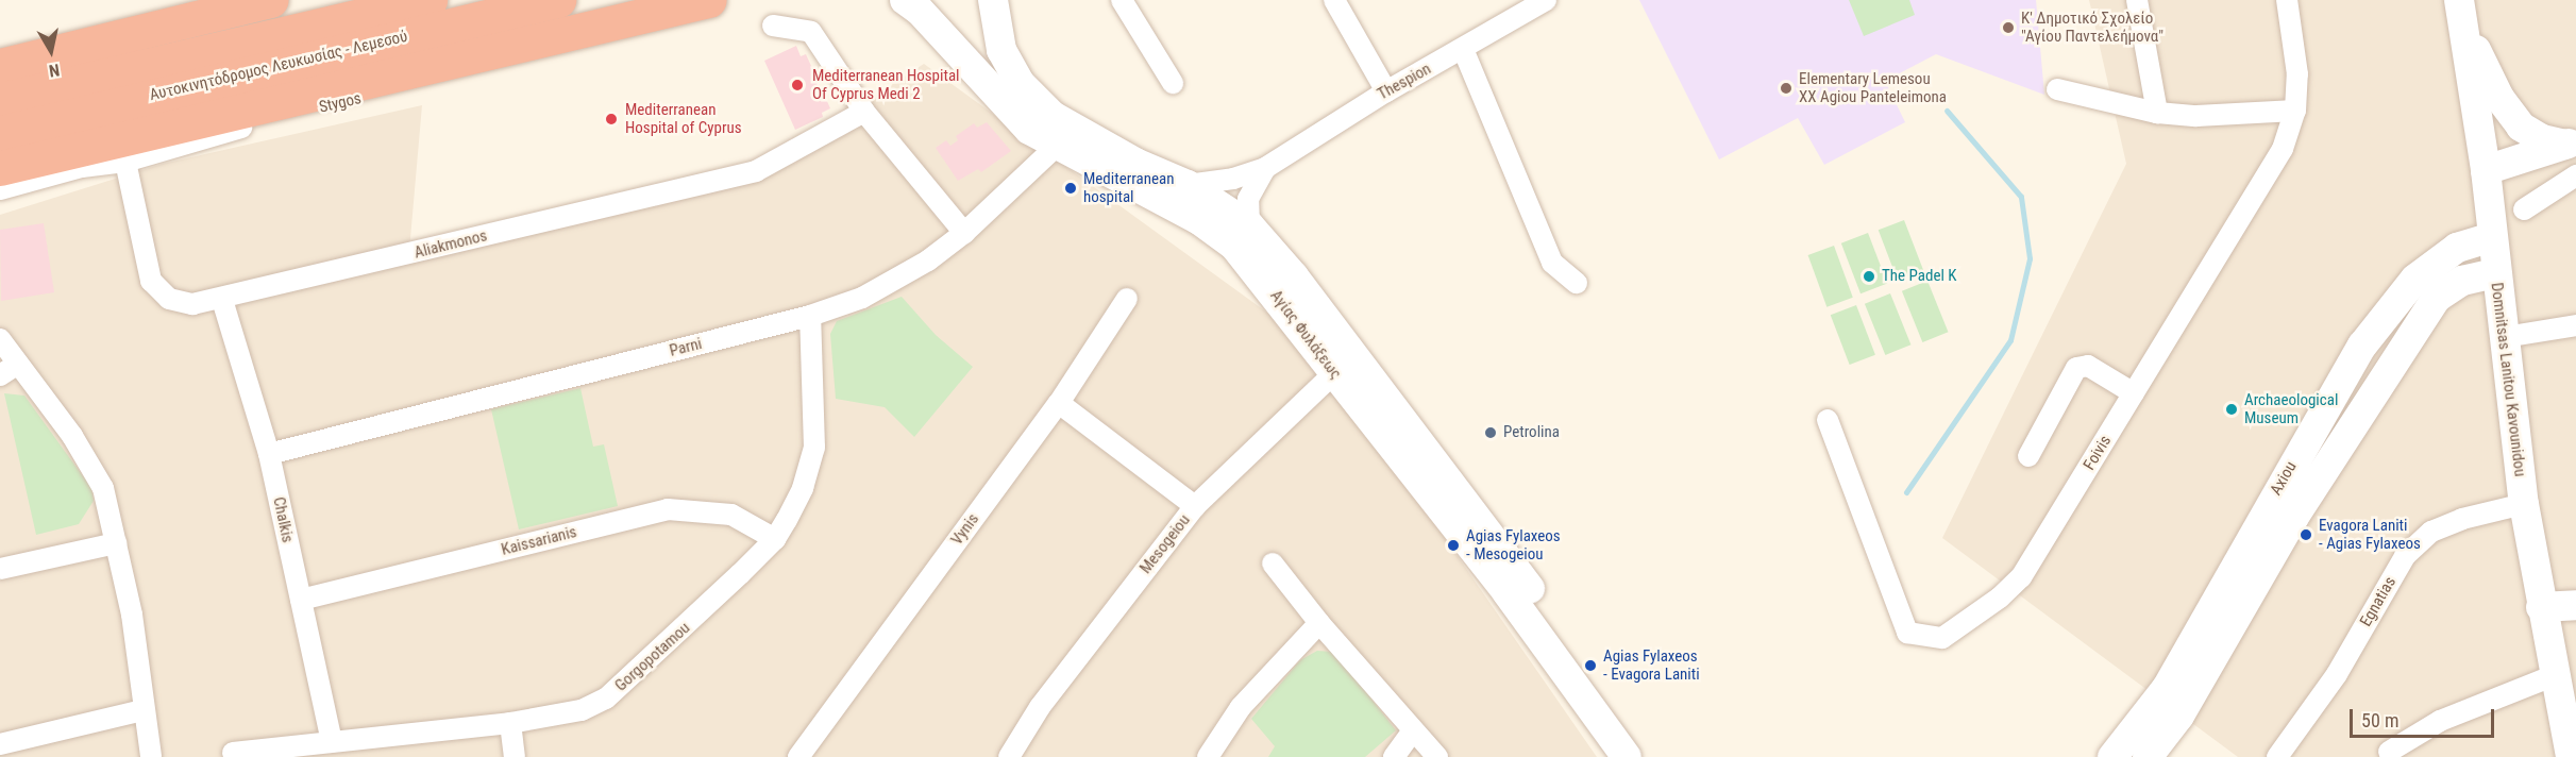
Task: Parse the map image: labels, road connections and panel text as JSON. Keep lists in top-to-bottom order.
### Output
{
  "streets": {
    "highway": ["Αυτοκινητόδρομος Λευκωσίας - Λεμεσού"],
    "street": [
      "Thespion",
      "Stygos",
      "Aliakmonos",
      "Αγίας Φυλάξεως",
      "Parni",
      "Domnitsas Lanitou Kavounidou",
      "Foivis",
      "Axiou",
      "Chalkis",
      "Vynis",
      "Kaissarianis",
      "Mesogeiou",
      "Egnatias",
      "Gorgopotamou"
    ]
  },
  "crossings": [
    ["Thespion", "Αγίας Φυλάξεως"],
    ["Stygos", "Aliakmonos"],
    ["Aliakmonos", "Chalkis"],
    ["Αγίας Φυλάξεως", "Parni"],
    ["Αγίας Φυλάξεως", "Mesogeiou"],
    ["Parni", "Chalkis"],
    ["Parni", "Gorgopotamou"],
    ["Domnitsas Lanitou Kavounidou", "Axiou"],
    ["Domnitsas Lanitou Kavounidou", "Egnatias"],
    ["Chalkis", "Kaissarianis"],
    ["Chalkis", "Gorgopotamou"],
    ["Kaissarianis", "Gorgopotamou"]
  ],
  "places": [
    "Κ' Δημοτικό Σχολείο \"Αγίου Παντελεήμονα\"",
    "Mediterranean Hospital Of Cyprus Medi 2",
    "Elementary Lemesou XX Agiou Panteleimona",
    "Mediterranean Hospital of Cyprus",
    "Mediterranean hospital",
    "The Padel K",
    "Archaeological Museum",
    "Petrolina",
    "Evagora Laniti - Agias Fylaxeos",
    "Agias Fylaxeos - Mesogeiou",
    "Agias Fylaxeos - Evagora Laniti"
  ],
  "scale_bar": "50 m",
  "north": "bottom"
}
